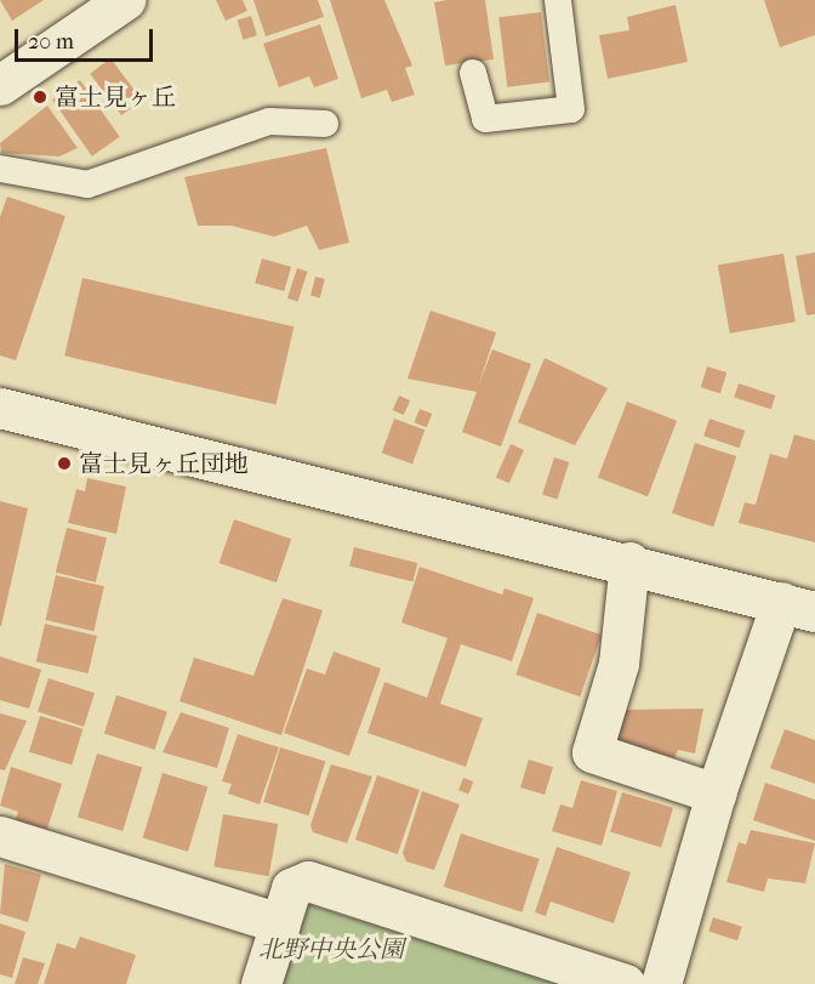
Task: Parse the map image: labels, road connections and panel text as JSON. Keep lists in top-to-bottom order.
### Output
{
  "parks": ["北野中央公園"],
  "places": ["富士見ヶ丘", "富士見ヶ丘団地"],
  "scale_bar": "20 m"
}
